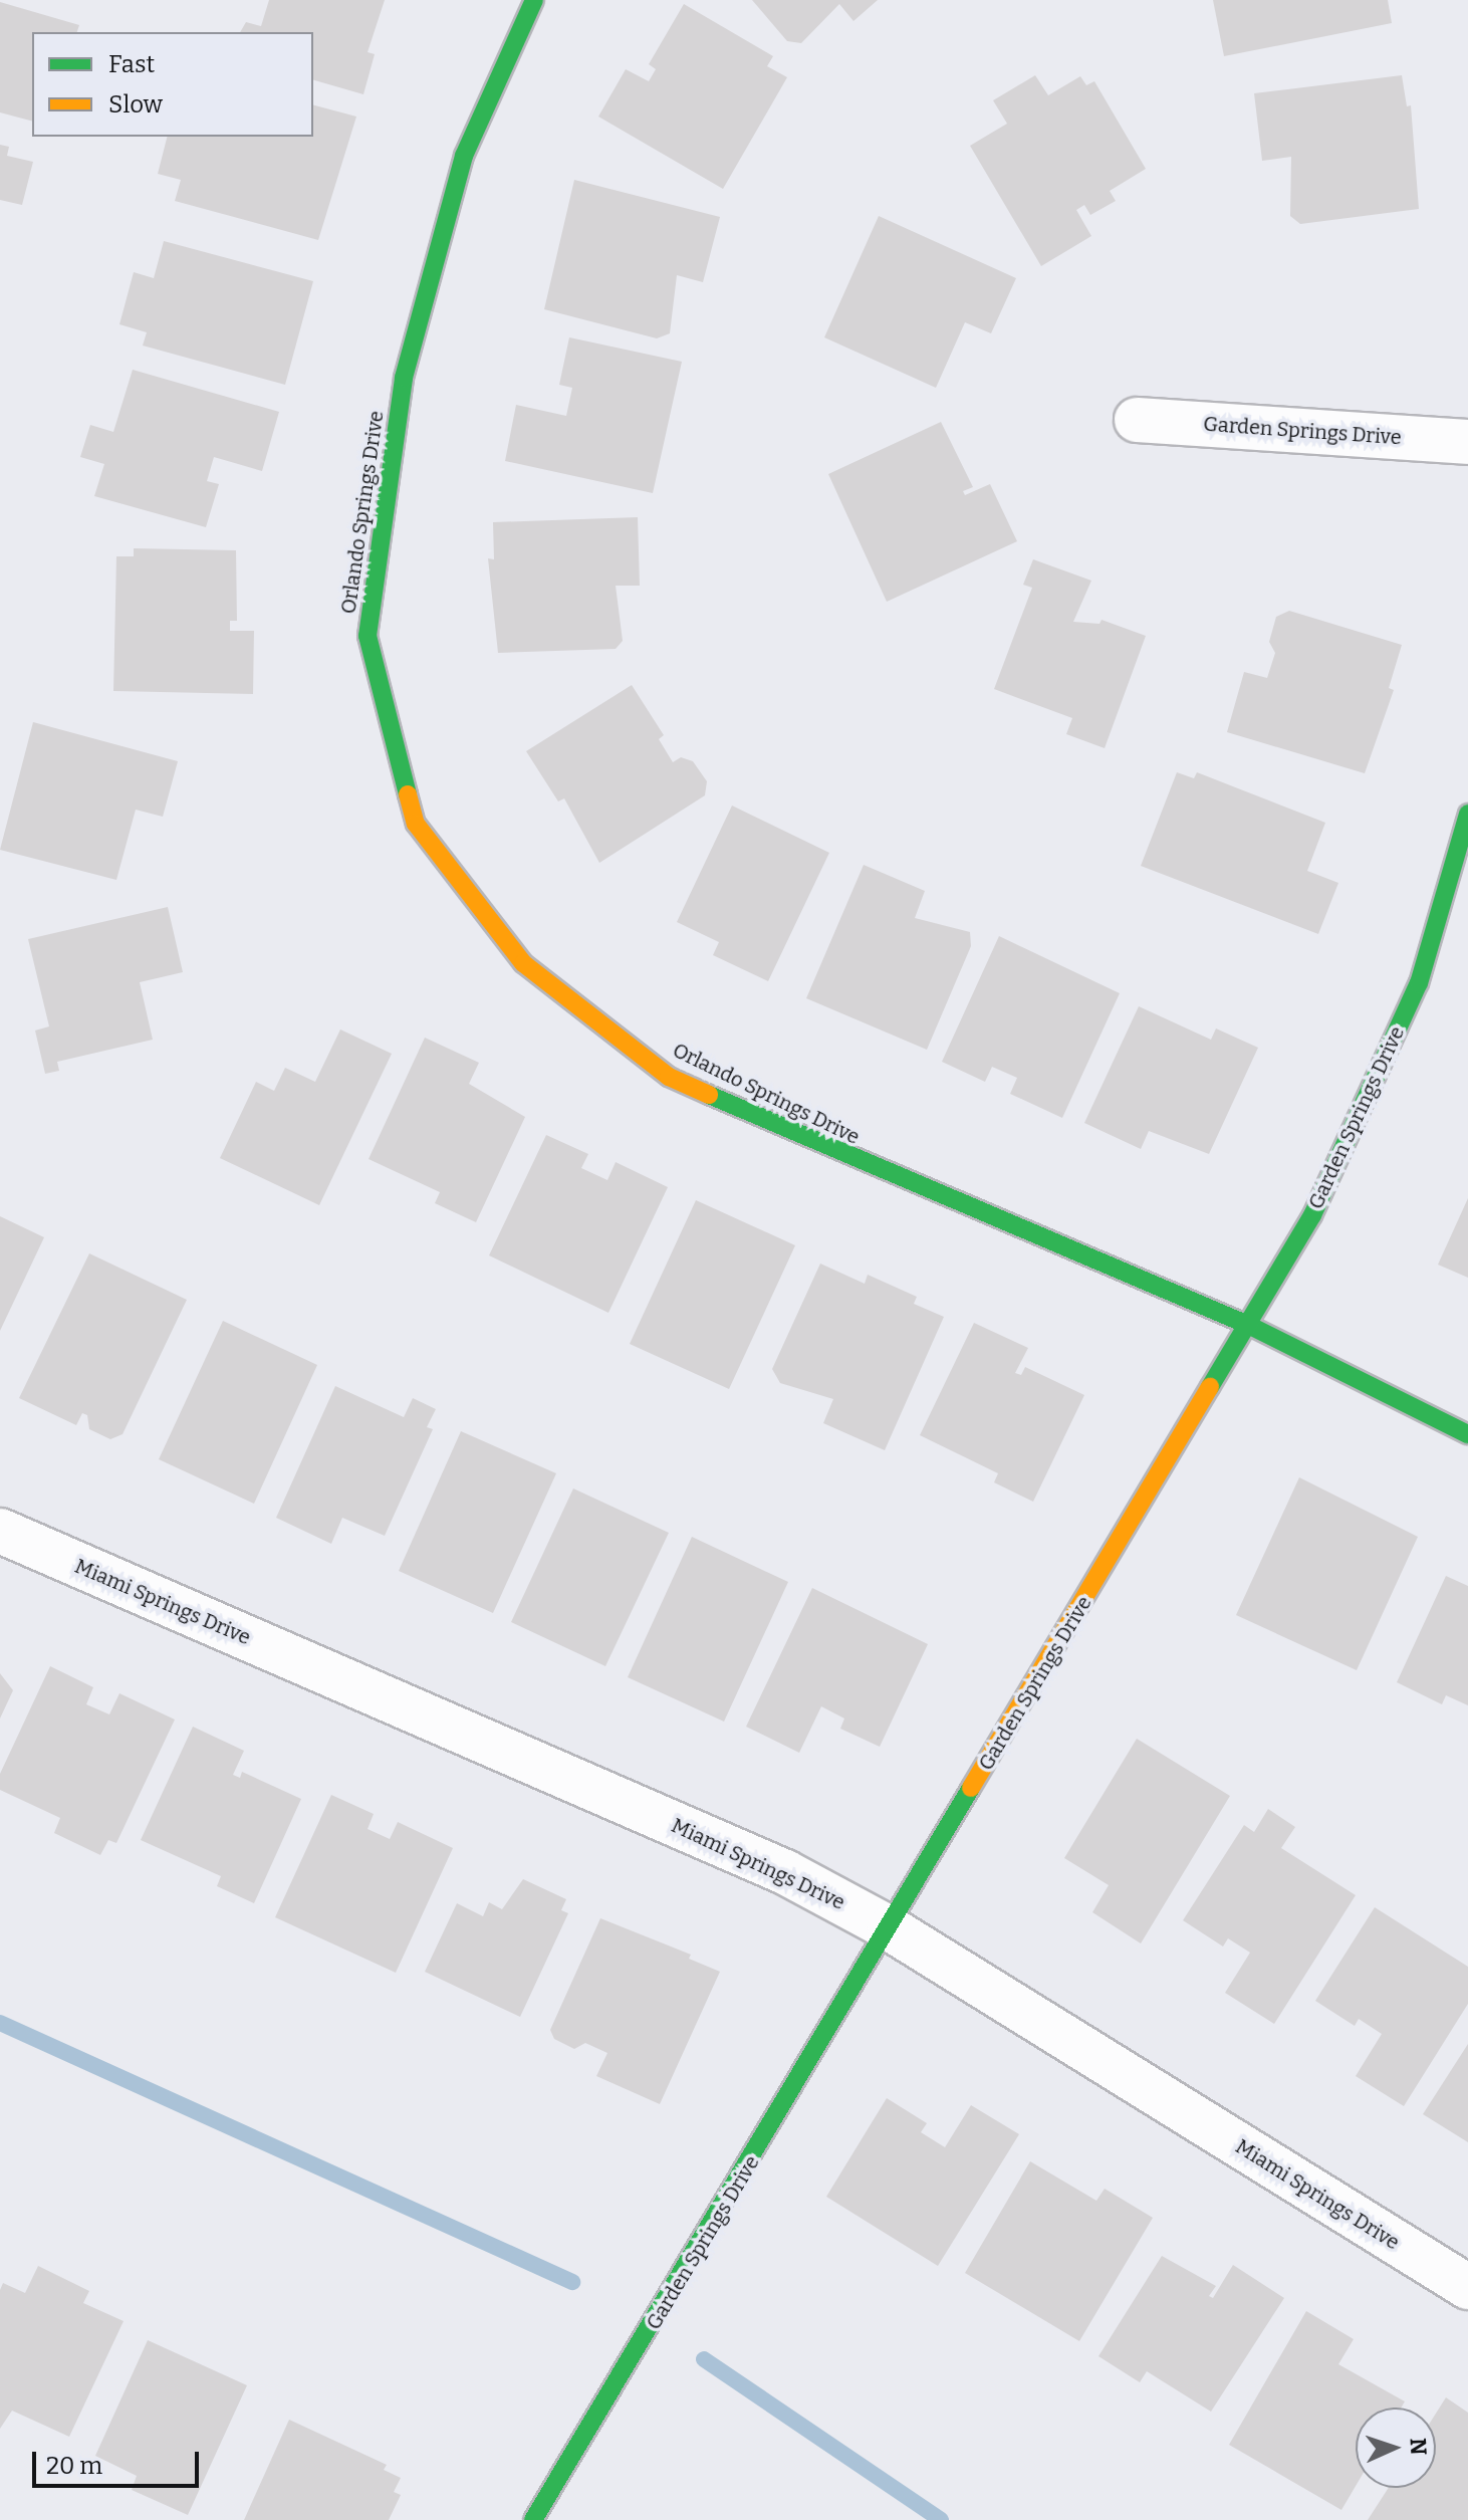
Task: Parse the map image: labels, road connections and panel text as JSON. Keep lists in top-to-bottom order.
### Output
{
  "streets": {
    "street": ["Garden Springs Drive", "Orlando Springs Drive", "Miami Springs Drive"]
  },
  "crossings": [
    ["Garden Springs Drive", "Orlando Springs Drive"],
    ["Garden Springs Drive", "Miami Springs Drive"]
  ],
  "legend": ["Fast", "Slow"],
  "scale_bar": "20 m",
  "north": "right"
}
